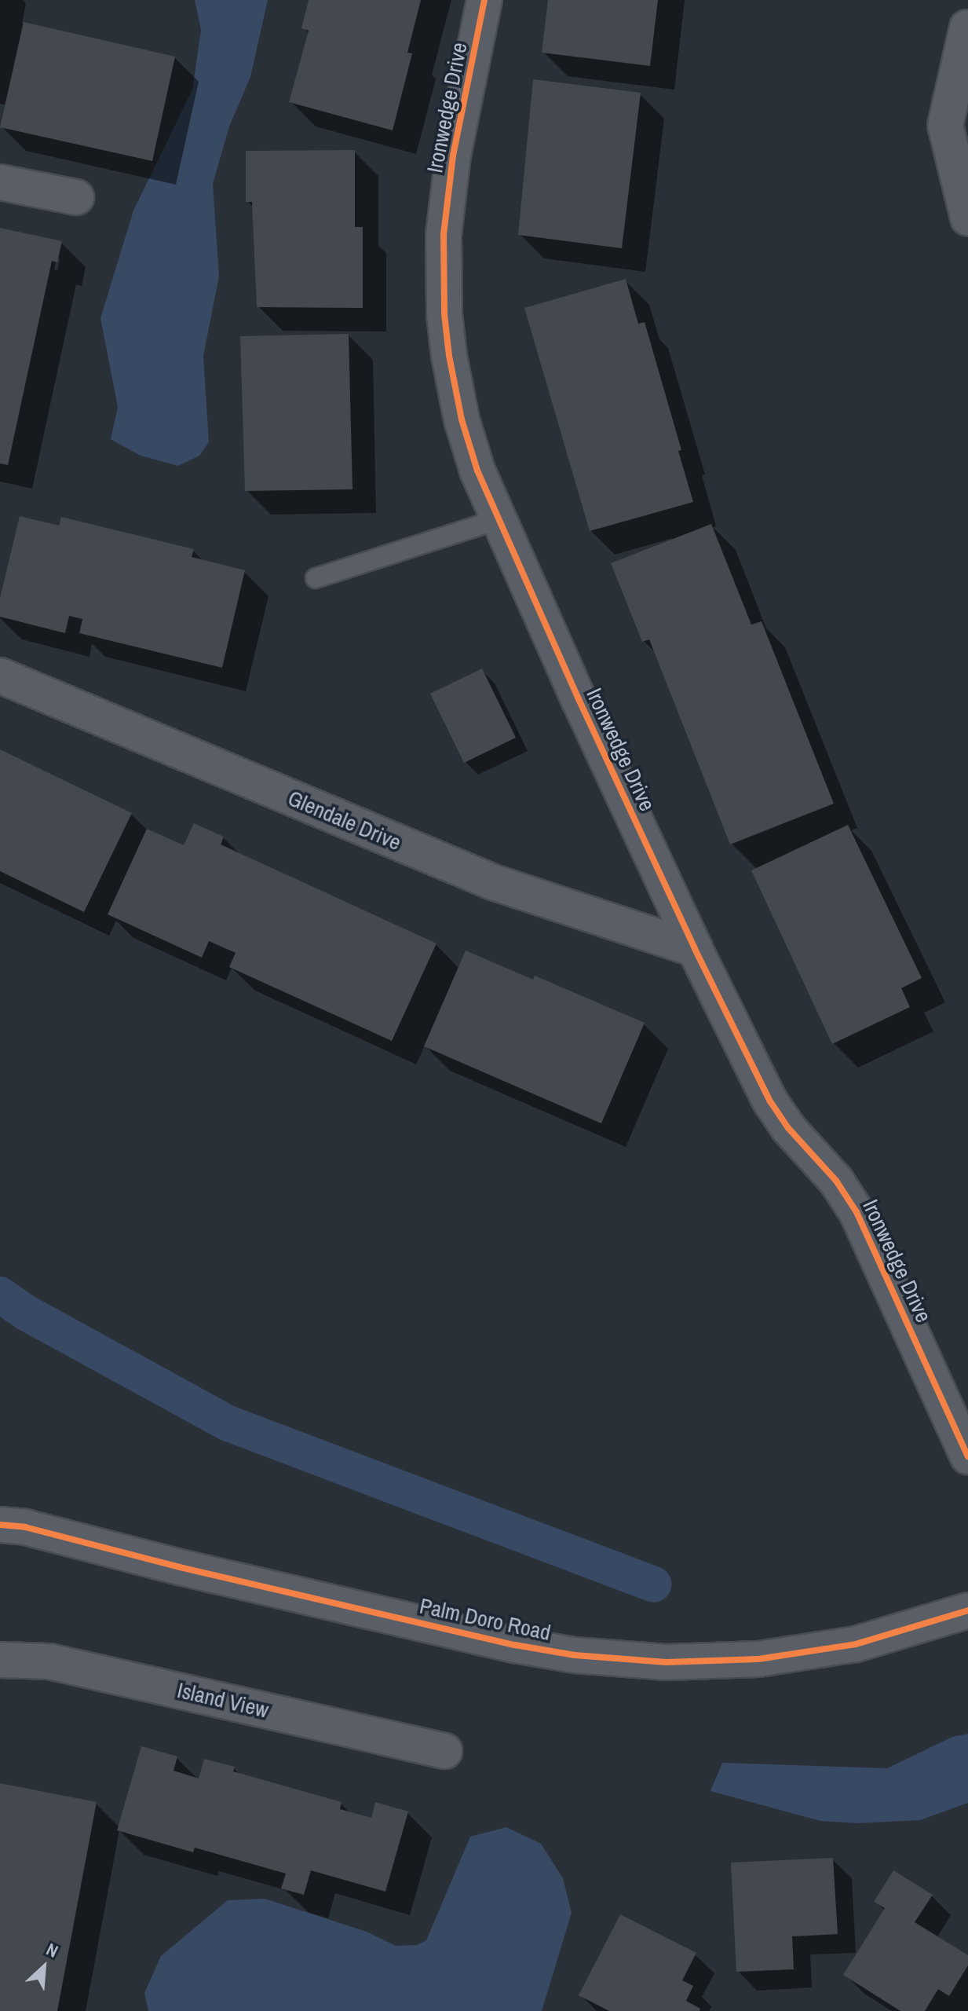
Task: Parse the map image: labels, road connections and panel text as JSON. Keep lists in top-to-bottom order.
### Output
{
  "streets": {
    "street": [
      "Ironwedge Drive",
      "Glendale Drive",
      "Palm Doro Road",
      "Island View"
    ]
  },
  "crossings": [
    ["Ironwedge Drive", "Glendale Drive"]
  ],
  "north": "top right"
}
